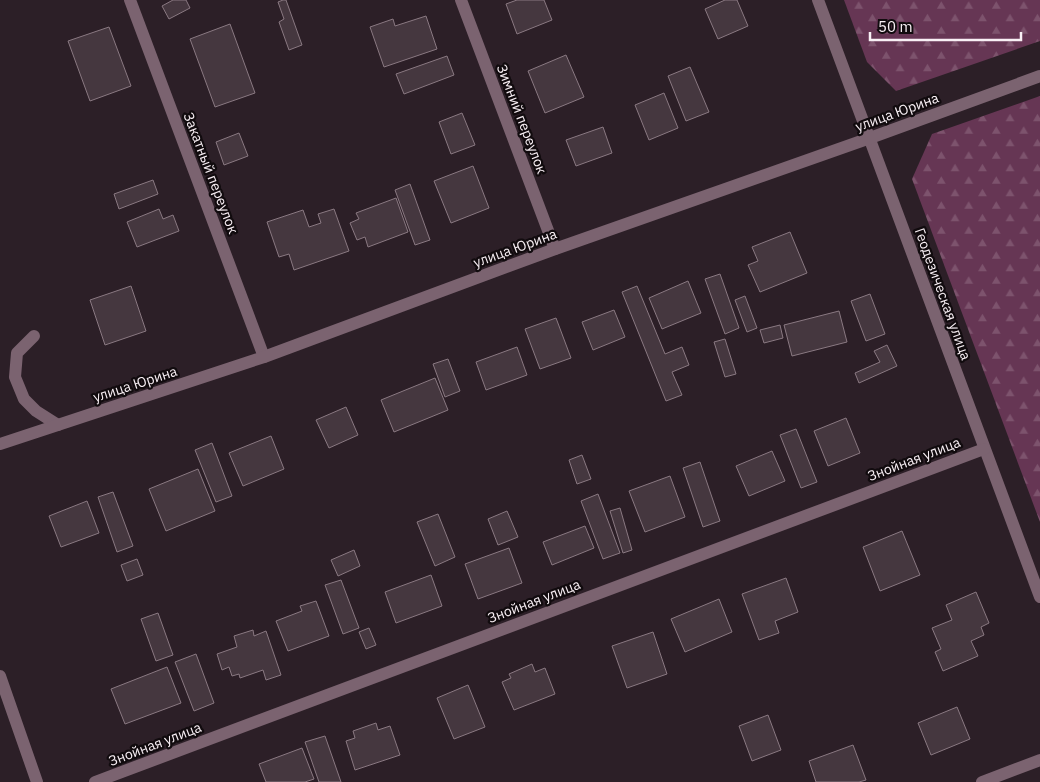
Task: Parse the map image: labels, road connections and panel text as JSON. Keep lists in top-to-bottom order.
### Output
{
  "streets": {
    "street": [
      "улица Юрина",
      "Зимний переулок",
      "Закатный переулок",
      "Геодезическая улица",
      "Знойная улица"
    ]
  },
  "crossings": [
    ["улица Юрина", "Зимний переулок"],
    ["улица Юрина", "Закатный переулок"],
    ["улица Юрина", "Геодезическая улица"],
    ["Геодезическая улица", "Знойная улица"]
  ],
  "scale_bar": "50 m"
}
